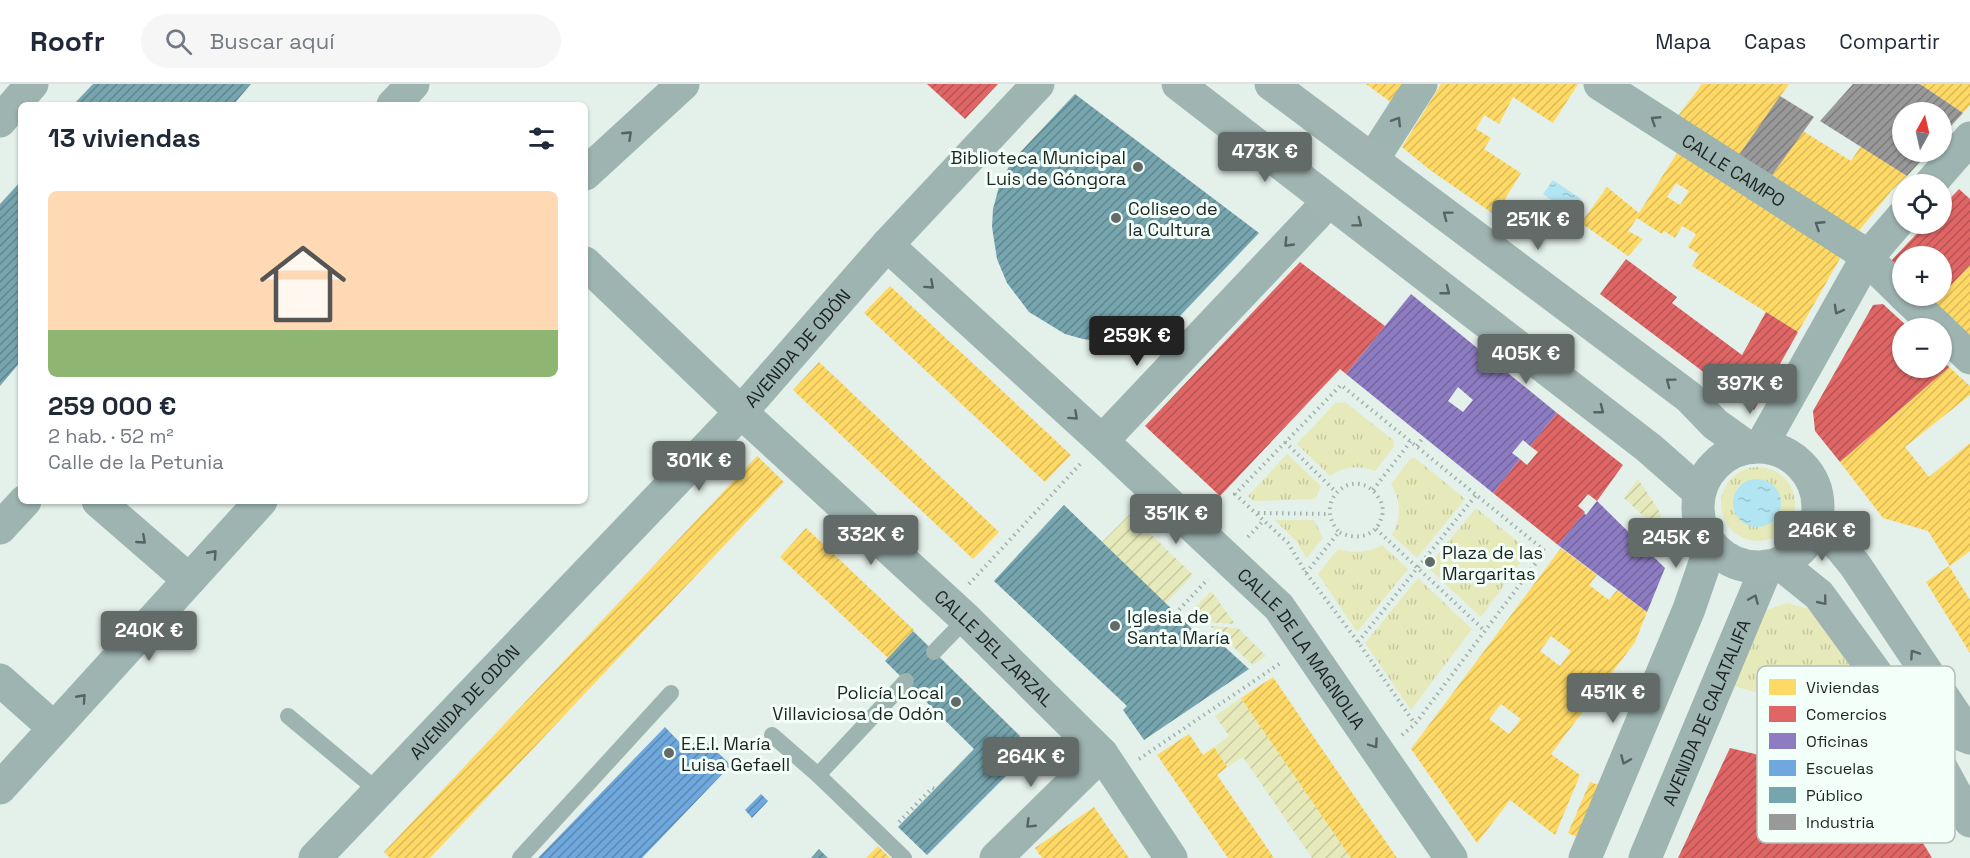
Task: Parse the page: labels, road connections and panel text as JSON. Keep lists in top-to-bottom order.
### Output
{
  "streets": {
    "street": [
      "CALLE CAMPO",
      "AVENIDA DE ODÓN",
      "CALLE DEL ZARZAL",
      "CALLE DE LA MAGNOLIA",
      "AVENIDA DE CALATALIFA"
    ]
  },
  "crossings": [
    ["AVENIDA DE ODÓN", "CALLE DEL ZARZAL"],
    ["AVENIDA DE ODÓN", "CALLE DE LA MAGNOLIA"]
  ],
  "one_way": ["CALLE DE LA MAGNOLIA"],
  "places": [
    "Biblioteca Municipal Luis de Góngora",
    "Coliseo de la Cultura",
    "Plaza de las Margaritas",
    "Iglesia de Santa María",
    "Policía Local Villaviciosa de Odón",
    "E.E.I. María Luisa Gefaell"
  ],
  "legend": [
    "Viviendas",
    "Comercios",
    "Oficinas",
    "Escuelas",
    "Público",
    "Industria"
  ],
  "north": "top",
  "page": {
    "header": "Roofr",
    "search": "Buscar aquí",
    "nav": ["Mapa", "Capas", "Compartir"],
    "map_buttons": ["+", "−"],
    "heading": "13 viviendas",
    "price": [
      "473K €",
      "251K €",
      "259K €",
      "405K €",
      "397K €",
      "301K €",
      "351K €",
      "246K €",
      "332K €",
      "245K €",
      "240K €",
      "451K €",
      "264K €"
    ],
    "list": [
      {
        "name": "259 000 €",
        "note": "2 hab. · 52 m² · Calle de la Petunia"
      }
    ]
  }
}
